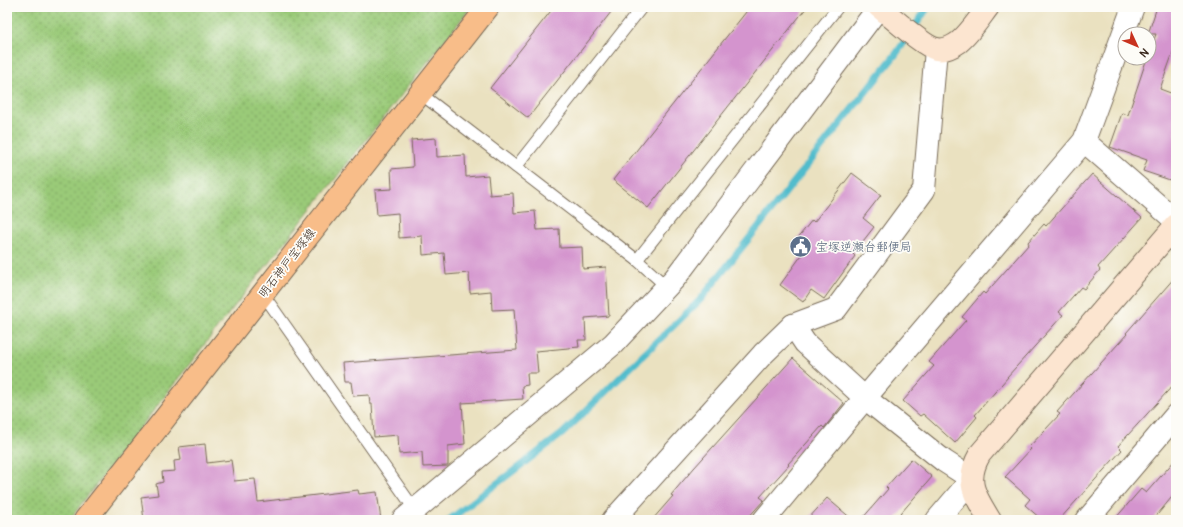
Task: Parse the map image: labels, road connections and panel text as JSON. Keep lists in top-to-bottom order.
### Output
{
  "streets": {
    "main road": ["明石神戸宝塚線"]
  },
  "places": {
    "public building": ["宝塚逆瀬台郵便局"]
  },
  "north": "bottom right"
}
